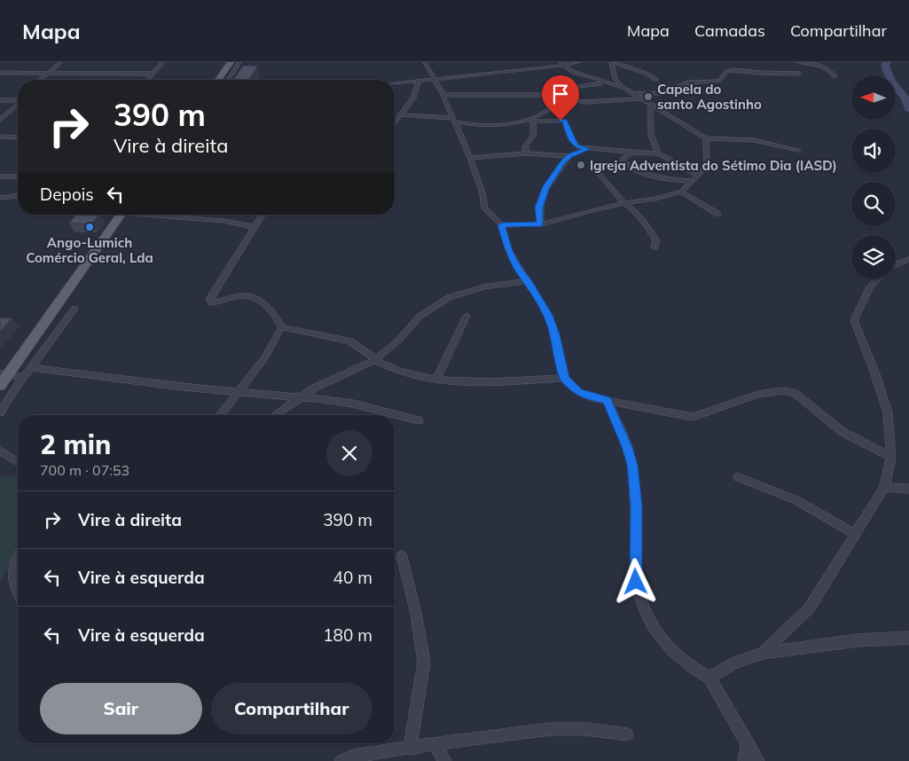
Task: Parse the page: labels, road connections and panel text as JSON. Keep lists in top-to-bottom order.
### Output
{
  "places": ["Capela do santo Agostinho", "Igreja Adventista do Sétimo Dia (IASD)", "Ango-Lumich Comércio Geral, Lda"],
  "north": "left",
  "page": {
    "header": "Mapa",
    "nav": ["Mapa", "Camadas", "Compartilhar"],
    "turn": ["390 m", "Vire à direita"],
    "then": "Depois",
    "heading": ["2 min", "700 m · 07:53"],
    "list": [
      {
        "name": "Vire à direita",
        "value": "390 m"
      },
      {
        "name": "Vire à esquerda",
        "value": "40 m"
      },
      {
        "name": "Vire à esquerda",
        "value": "180 m"
      }
    ],
    "buttons": ["Sair", "Compartilhar"]
  }
}
